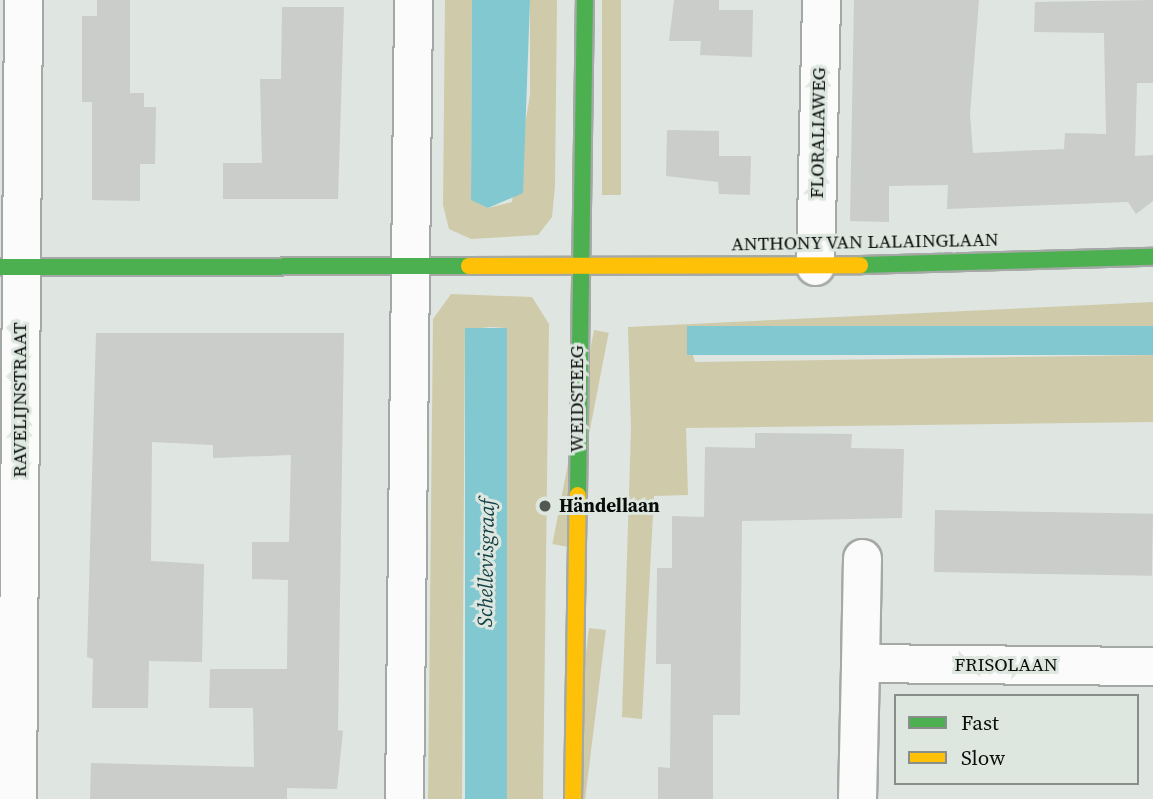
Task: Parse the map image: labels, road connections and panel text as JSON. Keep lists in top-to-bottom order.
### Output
{
  "streets": {
    "street": [
      "FLORALIAWEG",
      "ANTHONY VAN LALAINGLAAN",
      "WEIDSTEEG",
      "RAVELIJNSTRAAT",
      "FRISOLAAN"
    ]
  },
  "crossings": [
    ["FLORALIAWEG", "ANTHONY VAN LALAINGLAAN"],
    ["ANTHONY VAN LALAINGLAAN", "WEIDSTEEG"]
  ],
  "water": ["Schellevisgraaf"],
  "places": ["Händellaan"],
  "legend": ["Fast", "Slow"]
}
